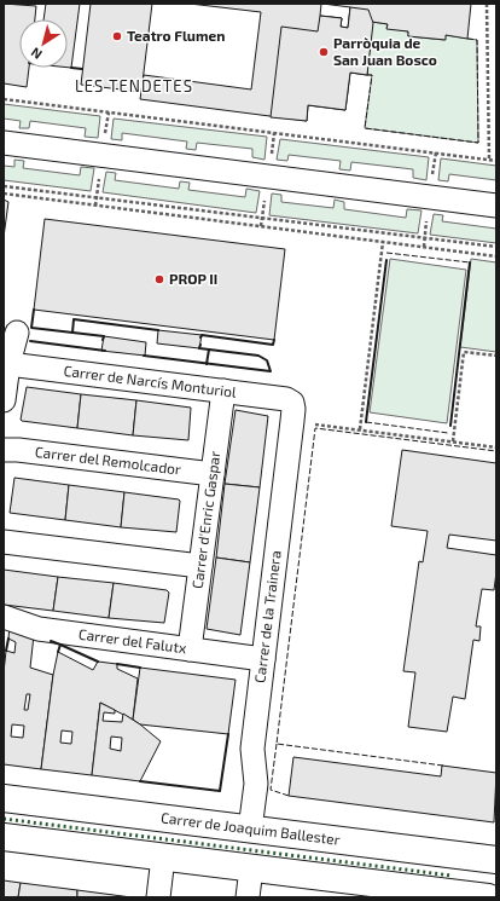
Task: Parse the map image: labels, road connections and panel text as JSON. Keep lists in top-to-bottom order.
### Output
{
  "streets": {
    "street": [
      "Carrer de Narcís Monturiol",
      "Carrer del Remolcador",
      "Carrer d'Enric Gaspar",
      "Carrer de la Trainera",
      "Carrer del Falutx",
      "Carrer de Joaquim Ballester"
    ]
  },
  "crossings": [
    ["Carrer de Narcís Monturiol", "Carrer d'Enric Gaspar"],
    ["Carrer de Narcís Monturiol", "Carrer de la Trainera"],
    ["Carrer del Remolcador", "Carrer d'Enric Gaspar"],
    ["Carrer d'Enric Gaspar", "Carrer del Falutx"],
    ["Carrer de la Trainera", "Carrer del Falutx"],
    ["Carrer de la Trainera", "Carrer de Joaquim Ballester"]
  ],
  "districts": ["LES TENDETES"],
  "places": ["Teatro Flumen", "Parròquia de San Juan Bosco", "PROP II"],
  "north": "bottom left"
}
